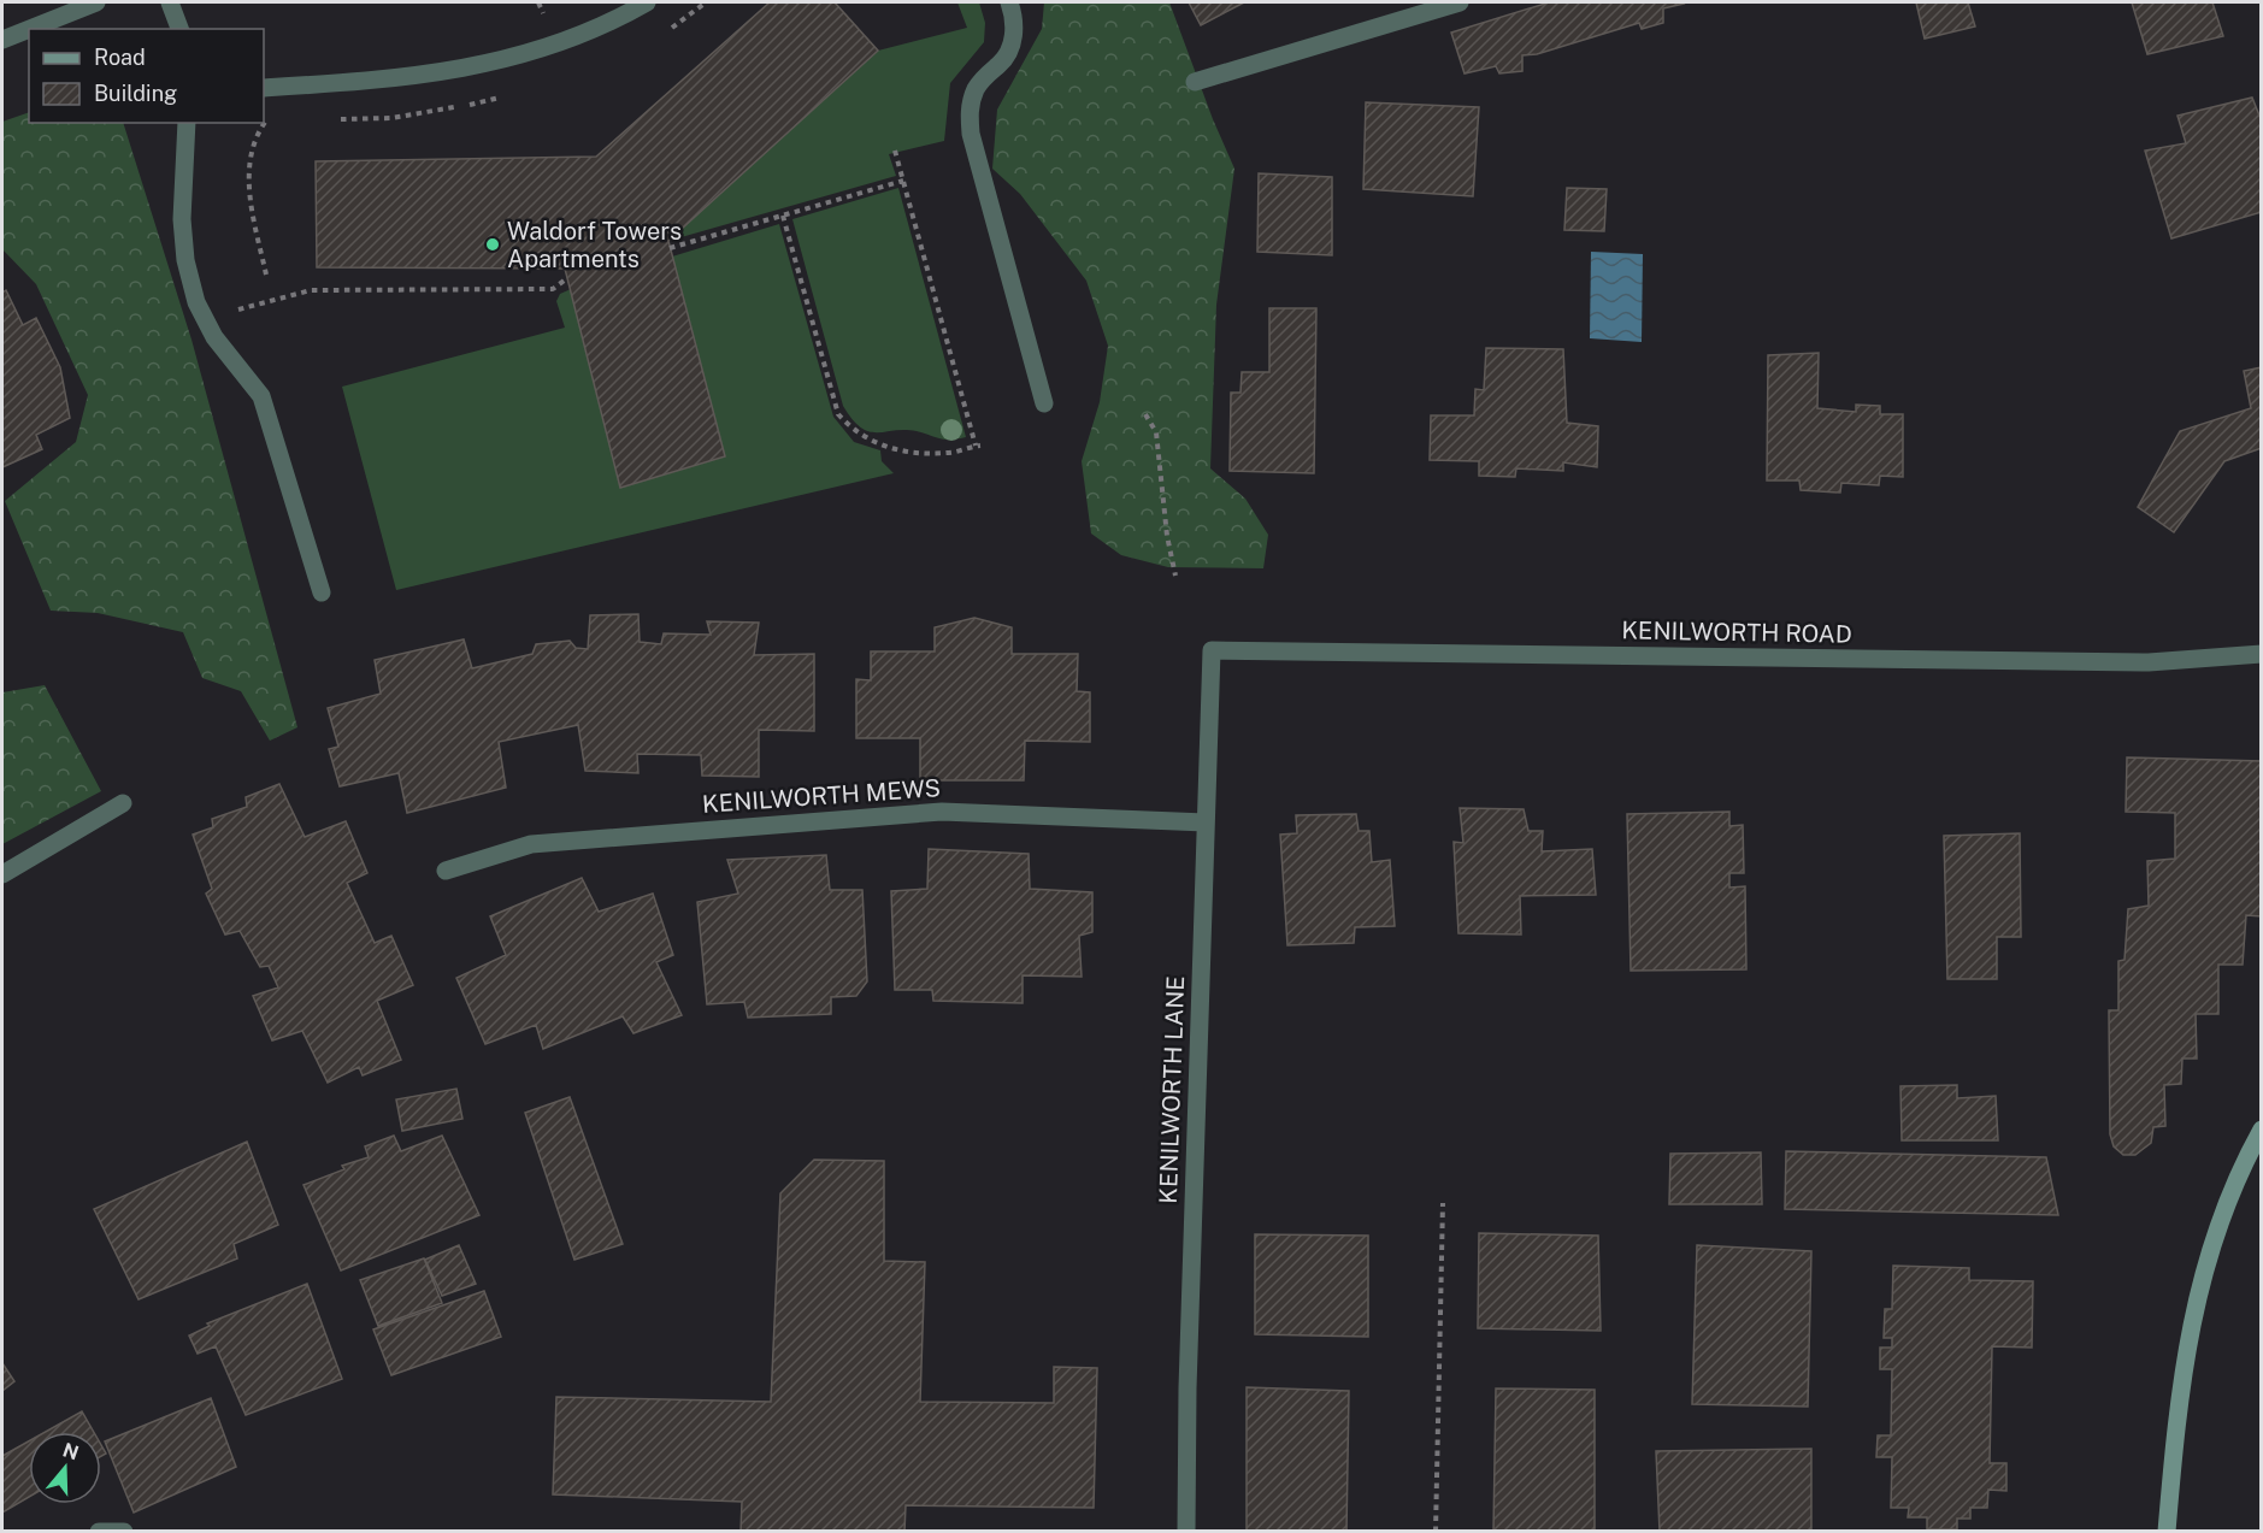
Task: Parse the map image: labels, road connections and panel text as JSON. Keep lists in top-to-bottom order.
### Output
{
  "streets": {
    "street": ["KENILWORTH ROAD", "KENILWORTH MEWS", "KENILWORTH LANE"]
  },
  "crossings": [
    ["KENILWORTH ROAD", "KENILWORTH LANE"],
    ["KENILWORTH MEWS", "KENILWORTH LANE"]
  ],
  "places": ["Waldorf Towers Apartments"],
  "legend": ["Road", "Building"],
  "north": "top"
}
